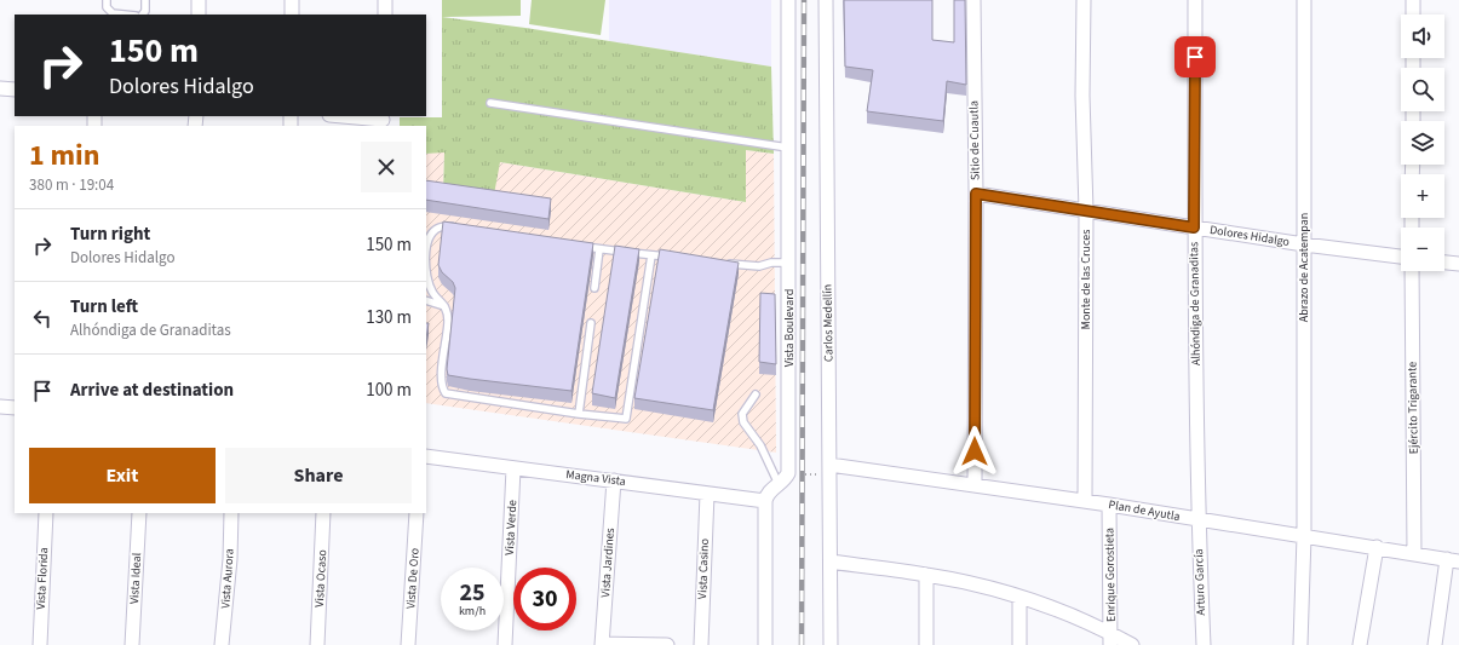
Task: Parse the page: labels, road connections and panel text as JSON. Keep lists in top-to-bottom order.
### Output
{
  "streets": {
    "street": [
      "Sitio de Cuautla",
      "Dolores Hidalgo",
      "Abrazo de Acatempan",
      "Monte de las Cruces",
      "Alhóndiga de Granaditas",
      "Carlos Medellín",
      "Vista Boulevard",
      "Ejército Trigarante",
      "Magna Vista",
      "Plan de Ayutla",
      "Vista Verde",
      "Vista Jardines",
      "Vista Casino",
      "Enrique Gorostieta",
      "Vista Florida",
      "Vista Ideal",
      "Vista Aurora",
      "Vista Ocaso",
      "Vista De Oro",
      "Arturo García"
    ]
  },
  "crossings": [
    ["Sitio de Cuautla", "Dolores Hidalgo"],
    ["Sitio de Cuautla", "Plan de Ayutla"],
    ["Dolores Hidalgo", "Abrazo de Acatempan"],
    ["Dolores Hidalgo", "Monte de las Cruces"],
    ["Dolores Hidalgo", "Alhóndiga de Granaditas"],
    ["Abrazo de Acatempan", "Plan de Ayutla"],
    ["Monte de las Cruces", "Plan de Ayutla"],
    ["Alhóndiga de Granaditas", "Plan de Ayutla"],
    ["Alhóndiga de Granaditas", "Arturo García"],
    ["Carlos Medellín", "Plan de Ayutla"],
    ["Ejército Trigarante", "Plan de Ayutla"],
    ["Magna Vista", "Vista Verde"],
    ["Magna Vista", "Vista Jardines"],
    ["Magna Vista", "Vista Casino"],
    ["Plan de Ayutla", "Enrique Gorostieta"],
    ["Plan de Ayutla", "Arturo García"]
  ],
  "page": {
    "map_buttons": ["+", "−"],
    "turn": ["150 m", "Dolores Hidalgo"],
    "heading": ["1 min", "380 m · 19:04"],
    "list": [
      {
        "name": "Turn right",
        "note": "Dolores Hidalgo",
        "value": "150 m"
      },
      {
        "name": "Turn left",
        "note": "Alhóndiga de Granaditas",
        "value": "130 m"
      },
      {
        "name": "Arrive at destination",
        "value": "100 m"
      }
    ],
    "buttons": ["Exit", "Share"],
    "speed": "25 km/h",
    "limit": "30"
  }
}
